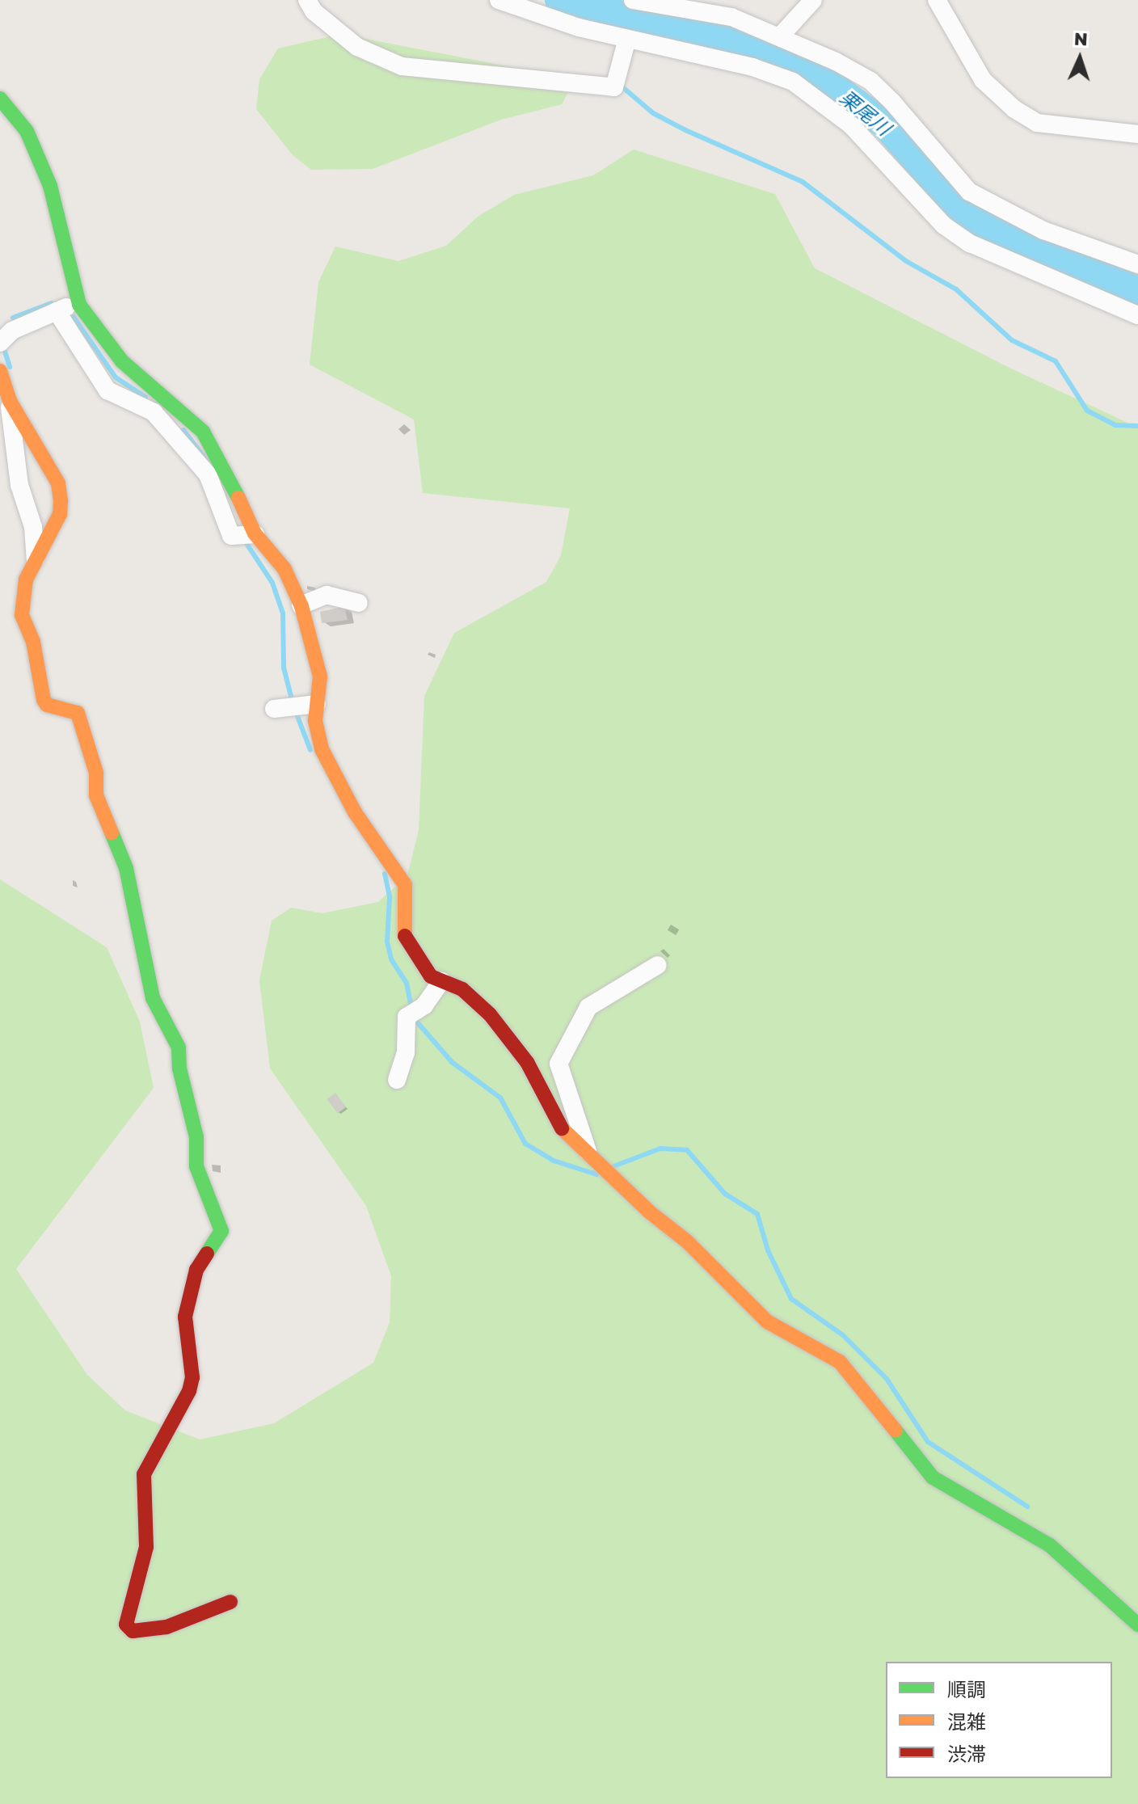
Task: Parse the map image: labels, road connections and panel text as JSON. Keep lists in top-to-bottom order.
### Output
{
  "water": ["栗尾川"],
  "legend": ["順調", "混雑", "渋滞"],
  "north": "top"
}
